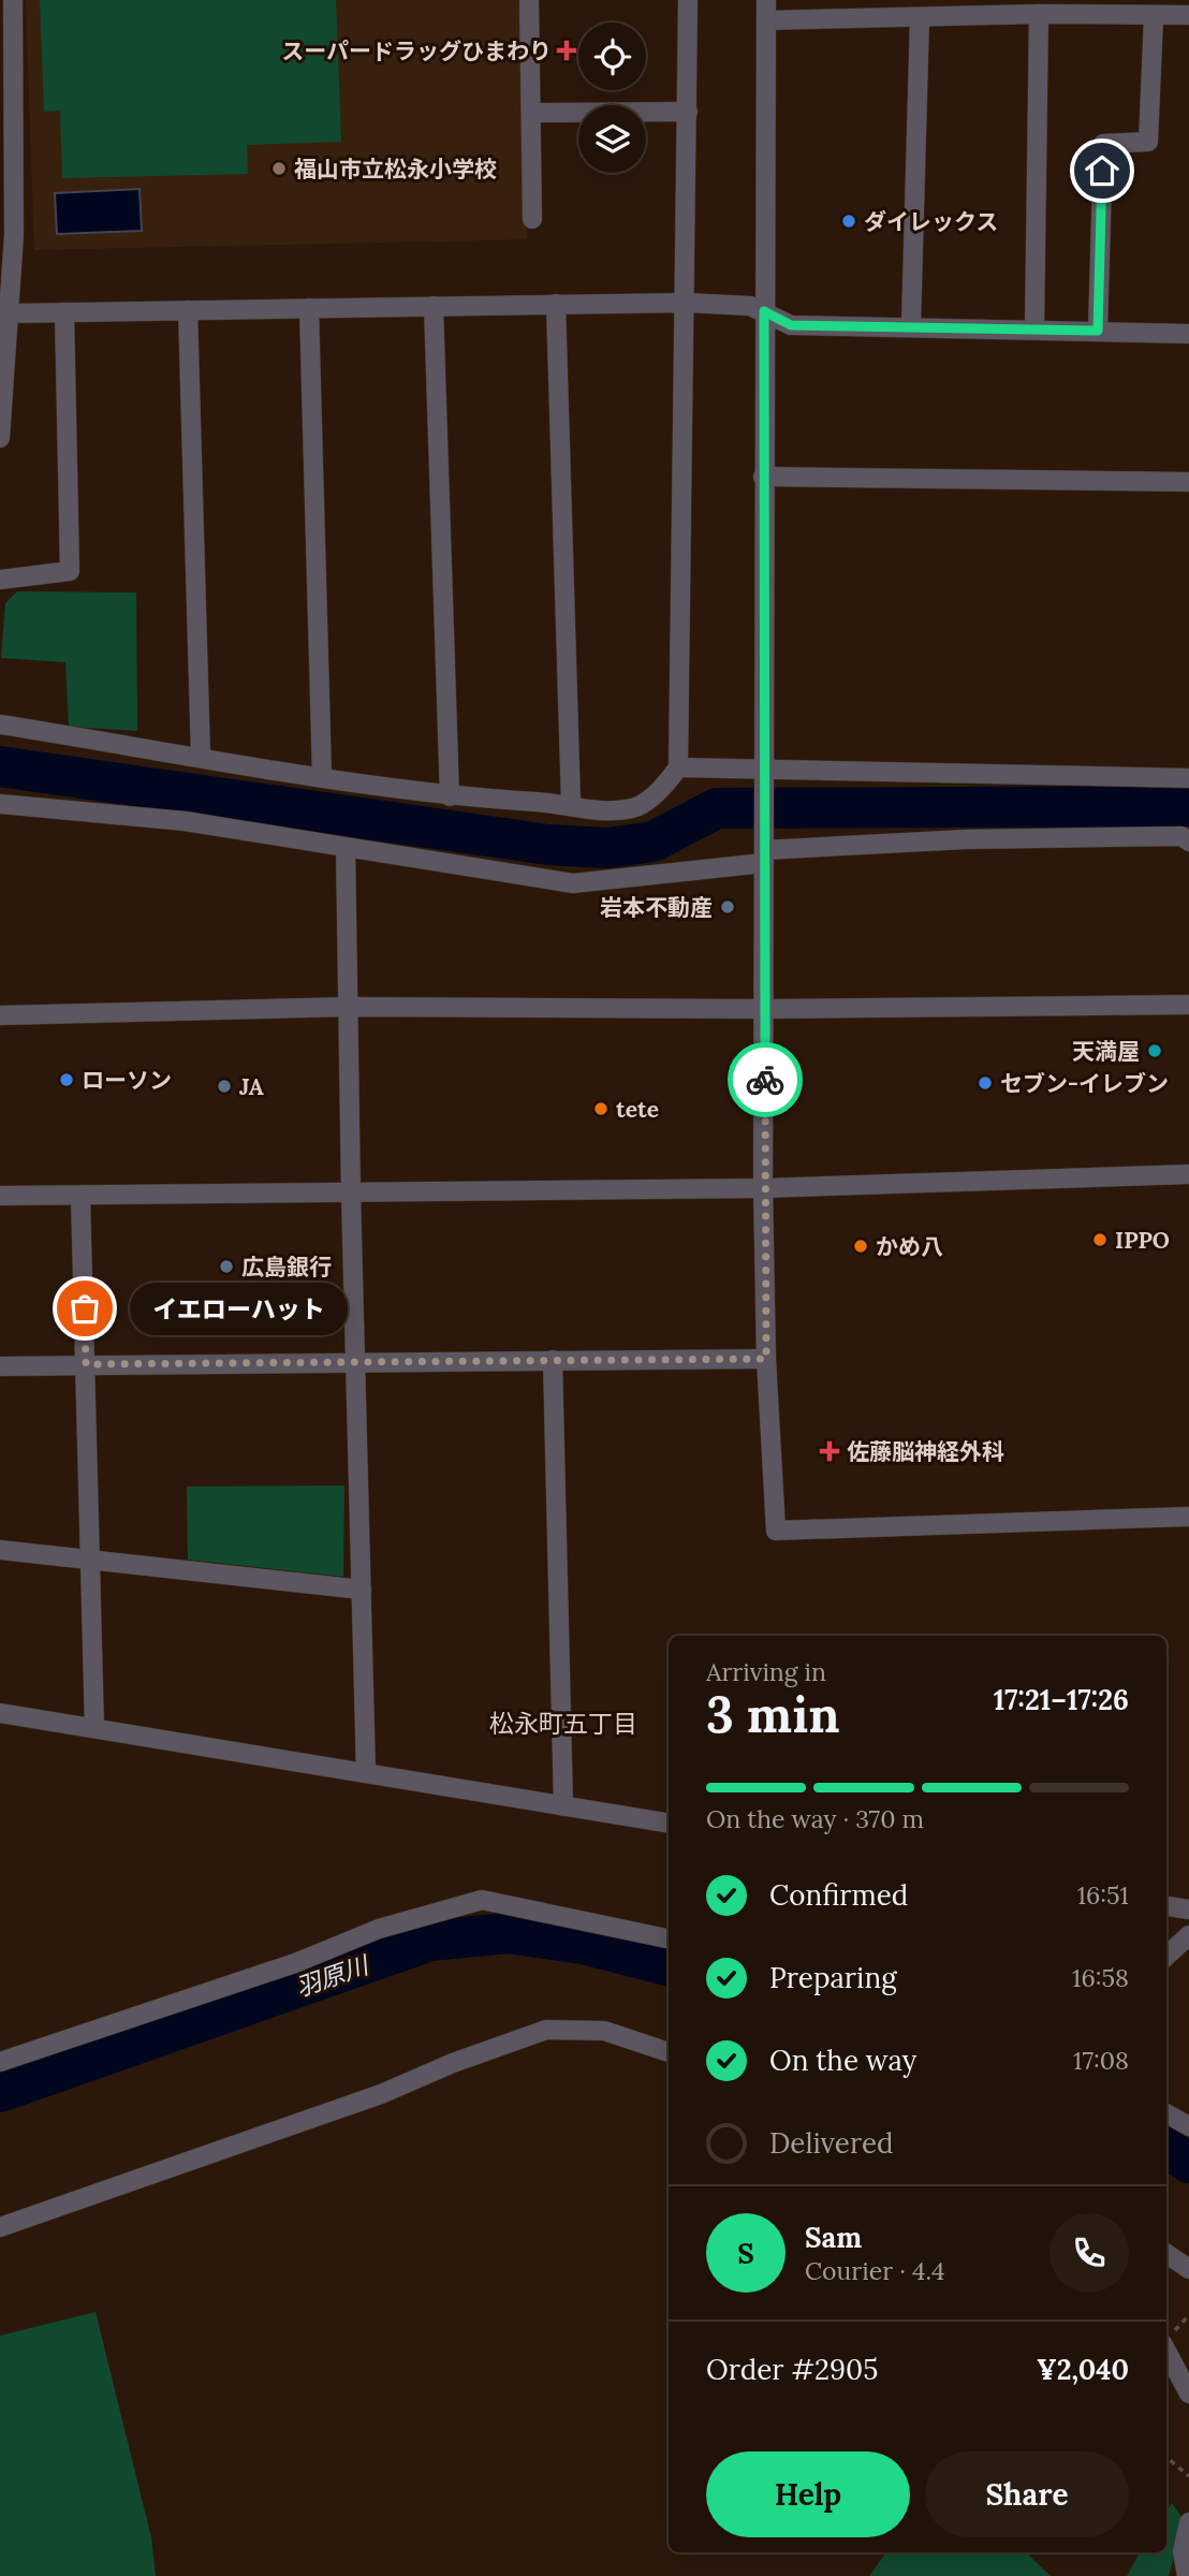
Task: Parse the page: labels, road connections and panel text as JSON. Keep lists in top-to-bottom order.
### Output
{
  "districts": ["松永町五丁目"],
  "water": ["羽原川"],
  "places": {
    "health": ["スーパードラッグひまわり", "佐藤脳神経外科"],
    "other": [
      "福山市立松永小学校",
      "ダイレックス",
      "岩本不動産",
      "天満屋",
      "ローソン",
      "セブン-イレブン",
      "JA",
      "tete",
      "IPPO",
      "かめ八",
      "広島銀行",
      "イエローハット"
    ]
  },
  "page": {
    "bubble": "イエローハット",
    "heading": ["3 min", "Arriving in", "17:21–17:26"],
    "panel": [
      "Sam",
      "Courier · 4.4",
      "Order #2905",
      "¥2,040"
    ],
    "bar": "On the way · 370 m",
    "list": [
      ["Confirmed", "16:51"],
      ["Preparing", "16:58"],
      ["On the way", "17:08"],
      "Delivered"
    ],
    "round": "S",
    "buttons": ["Help", "Share"]
  }
}
